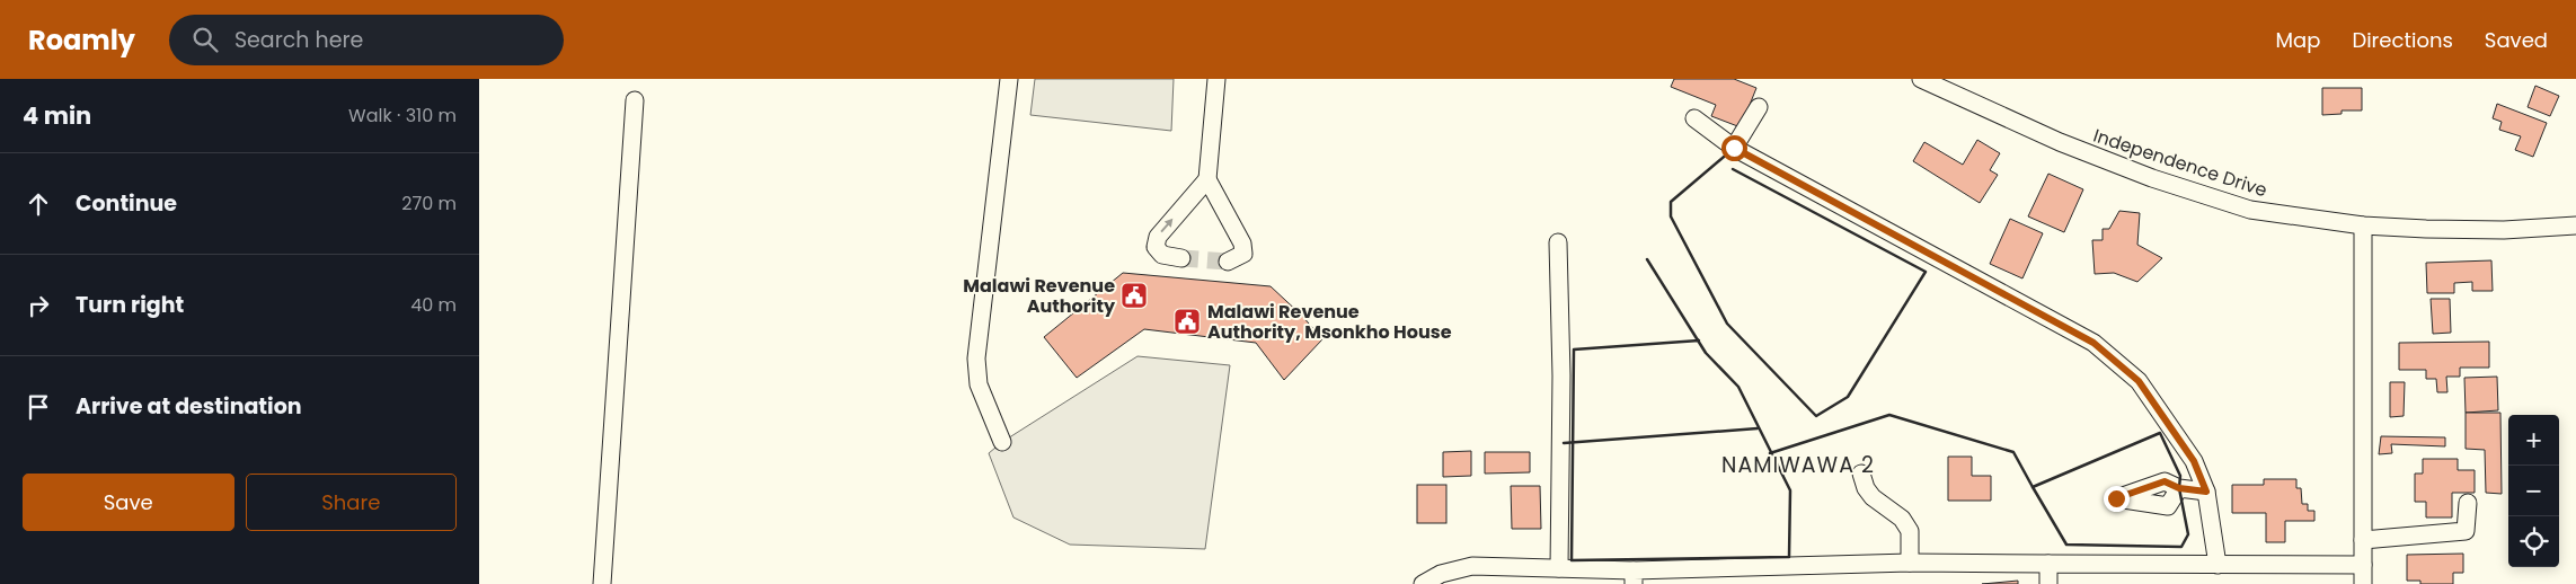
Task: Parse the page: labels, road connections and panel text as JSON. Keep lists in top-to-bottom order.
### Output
{
  "streets": {
    "street": ["Independence Drive"]
  },
  "districts": ["NAMIWAWA 2"],
  "places": {
    "public building": ["Malawi Revenue Authority", "Malawi Revenue Authority, Msonkho House"]
  },
  "page": {
    "header": "Roamly",
    "search": "Search here",
    "nav": ["Map", "Directions", "Saved"],
    "heading": ["4 min", "Walk · 310 m"],
    "list": [
      ["Continue", "270 m"],
      ["Turn right", "40 m"],
      "Arrive at destination"
    ],
    "map_buttons": ["+", "−"],
    "buttons": ["Save", "Share"]
  }
}
